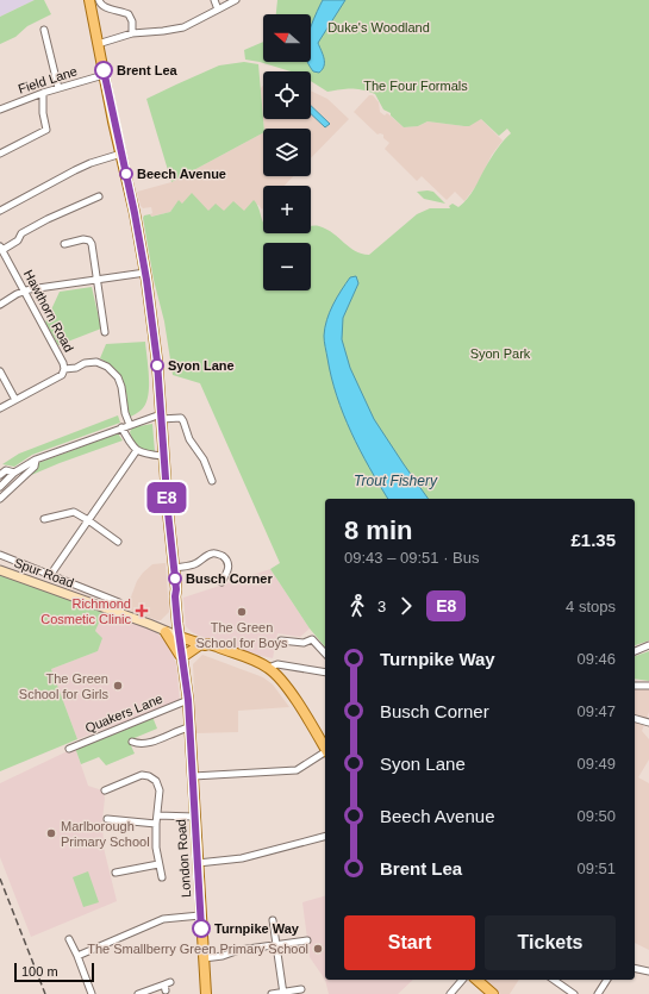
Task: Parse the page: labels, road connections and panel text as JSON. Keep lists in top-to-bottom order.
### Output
{
  "streets": {
    "main road": ["Spur Road", "London Road"],
    "street": ["Field Lane", "Hawthorn Road", "Quakers Lane"]
  },
  "crossings": [
    ["Field Lane", "London Road"],
    ["Spur Road", "London Road"],
    ["Quakers Lane", "London Road"]
  ],
  "water": ["Trout Fishery"],
  "parks": ["Duke's Woodland", "The Four Formals", "Syon Park"],
  "places": {
    "other": [
      "Brent Lea",
      "Beech Avenue",
      "Syon Lane",
      "Busch Corner",
      "The Green School for Boys",
      "The Green School for Girls",
      "Marlborough Primary School",
      "Turnpike Way",
      "The Smallberry Green Primary School"
    ],
    "health": ["Richmond Cosmetic Clinic"]
  },
  "lines": ["bus line E8"],
  "scale_bar": "100 m",
  "north": "left",
  "page": {
    "on_map": "E8",
    "map_buttons": ["+", "−"],
    "heading": ["8 min", "09:43 – 09:51 · Bus", "£1.35"],
    "legs": ["3", "E8", "4 stops"],
    "list": [
      {
        "name": "Turnpike Way",
        "value": "09:46"
      },
      {
        "name": "Busch Corner",
        "value": "09:47"
      },
      {
        "name": "Syon Lane",
        "value": "09:49"
      },
      {
        "name": "Beech Avenue",
        "value": "09:50"
      },
      {
        "name": "Brent Lea",
        "value": "09:51"
      }
    ],
    "buttons": ["Start", "Tickets"],
    "scale": "100 m"
  }
}
